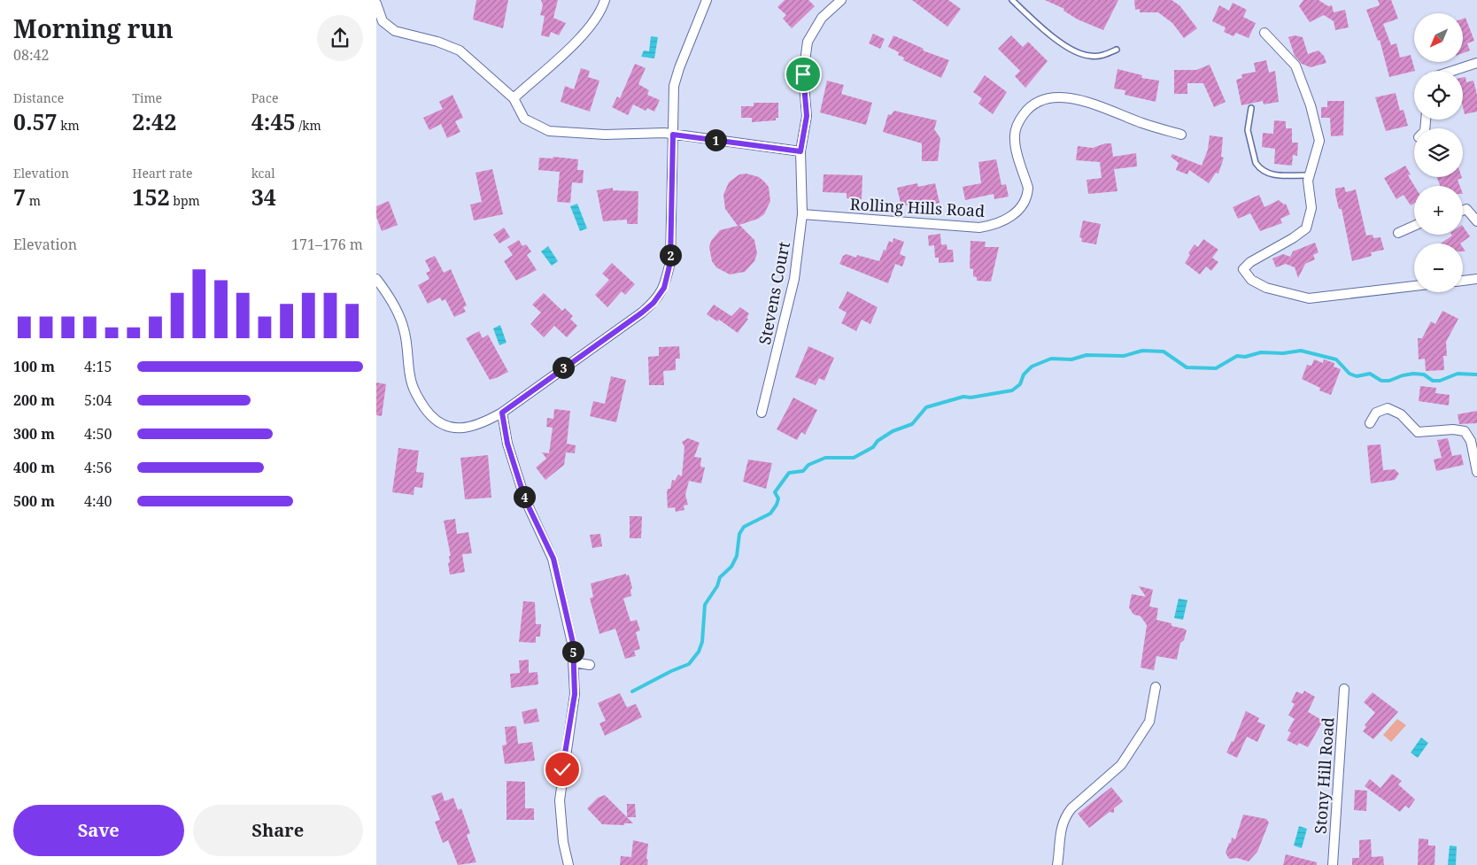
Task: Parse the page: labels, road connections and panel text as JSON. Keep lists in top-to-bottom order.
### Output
{
  "streets": {
    "street": ["Rolling Hills Road", "Stevens Court", "Stony Hill Road"]
  },
  "crossings": [
    ["Rolling Hills Road", "Stevens Court"]
  ],
  "north": "bottom left",
  "page": {
    "heading": ["Morning run", "08:42"],
    "map_buttons": ["+", "−"],
    "stats": [
      ["Distance", "0.57 km"],
      ["Time", "2:42"],
      ["Pace", "4:45 /km"],
      ["Elevation", "7 m"],
      ["Heart rate", "152 bpm"],
      ["kcal", "34"]
    ],
    "pins": [
      "1",
      "2",
      "3",
      "4",
      "5"
    ],
    "chart": ["Elevation", "171–176 m"],
    "list": [
      {
        "name": "100 m",
        "note": "4:15"
      },
      {
        "name": "200 m",
        "note": "5:04"
      },
      {
        "name": "300 m",
        "note": "4:50"
      },
      {
        "name": "400 m",
        "note": "4:56"
      },
      {
        "name": "500 m",
        "note": "4:40"
      }
    ],
    "buttons": ["Save", "Share"]
  }
}
